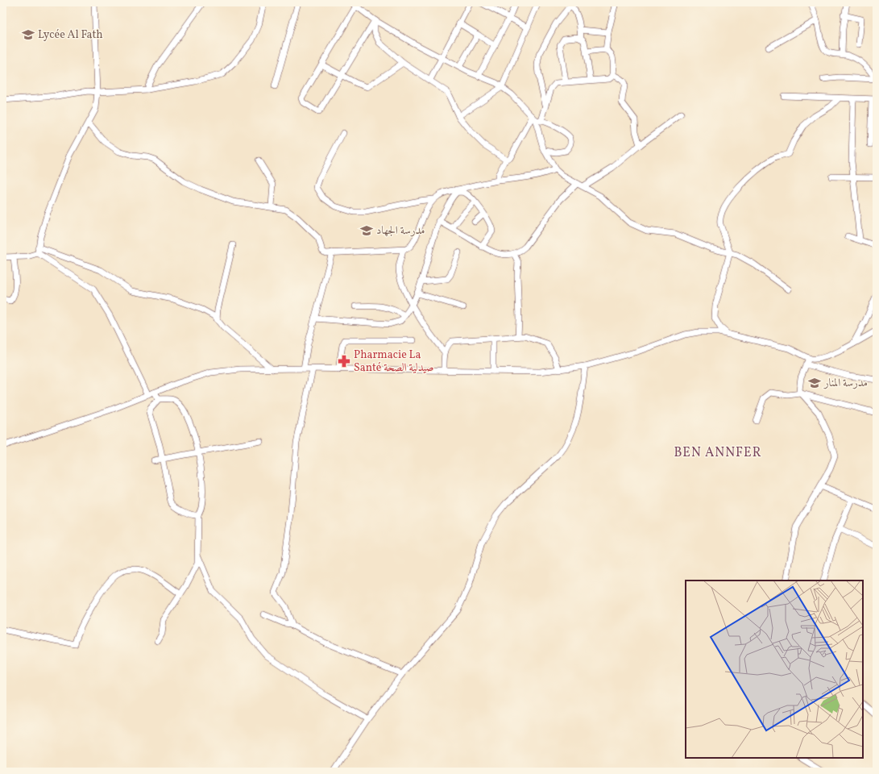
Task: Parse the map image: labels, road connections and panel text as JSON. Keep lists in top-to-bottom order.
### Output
{
  "districts": ["BEN ANNFER"],
  "places": {
    "school or university": ["Lycée Al Fath", "مدرسة الجهاد", "مدرسة المنار"],
    "pharmacy": ["Pharmacie La Santé صيدلية الصحة"]
  }
}
